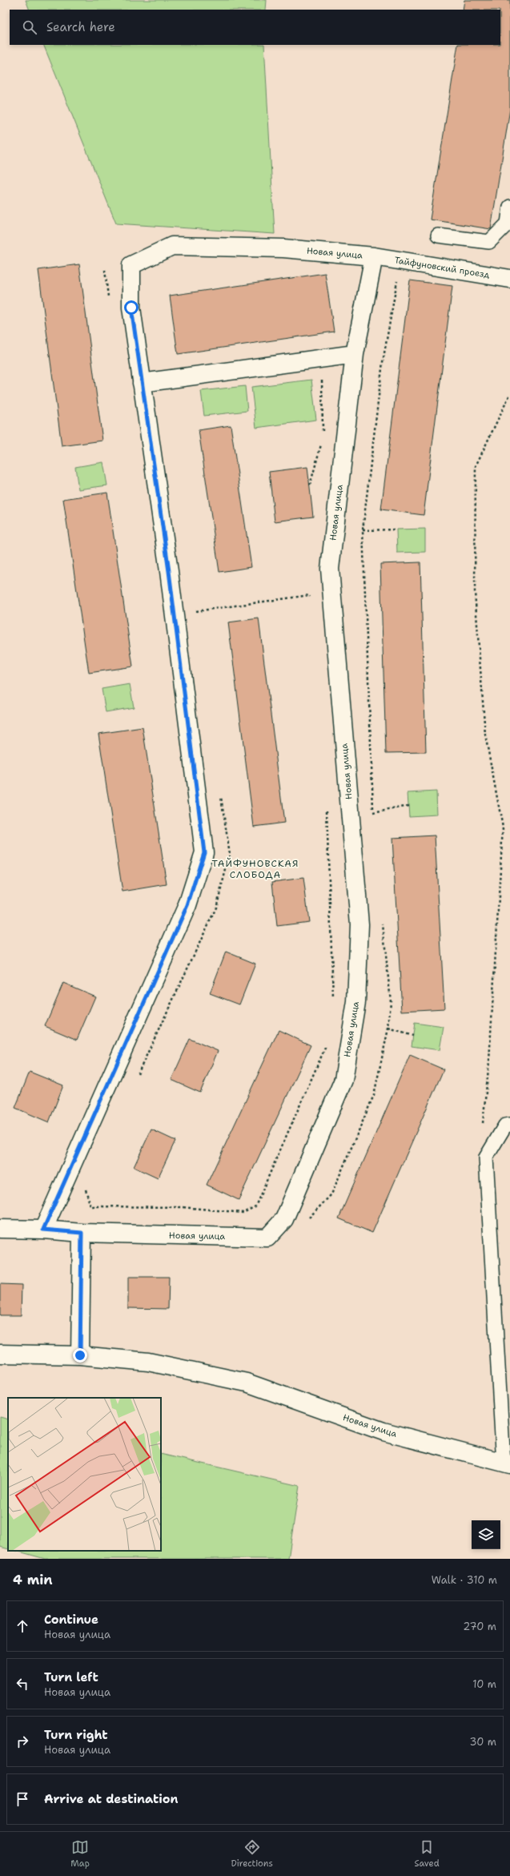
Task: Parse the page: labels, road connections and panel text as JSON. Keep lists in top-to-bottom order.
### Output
{
  "streets": {
    "street": ["Новая улица", "Тайфуновский проезд"]
  },
  "crossings": [
    ["Новая улица", "Тайфуновский проезд"]
  ],
  "districts": ["ТАЙФУНОВСКАЯ СЛОБОДА"],
  "page": {
    "search": "Search here",
    "heading": ["4 min", "Walk · 310 m"],
    "list": [
      ["Continue", "Новая улица", "270 m"],
      ["Turn left", "Новая улица", "10 m"],
      ["Turn right", "Новая улица", "30 m"],
      "Arrive at destination"
    ],
    "nav": ["Map", "Directions", "Saved"]
  }
}
